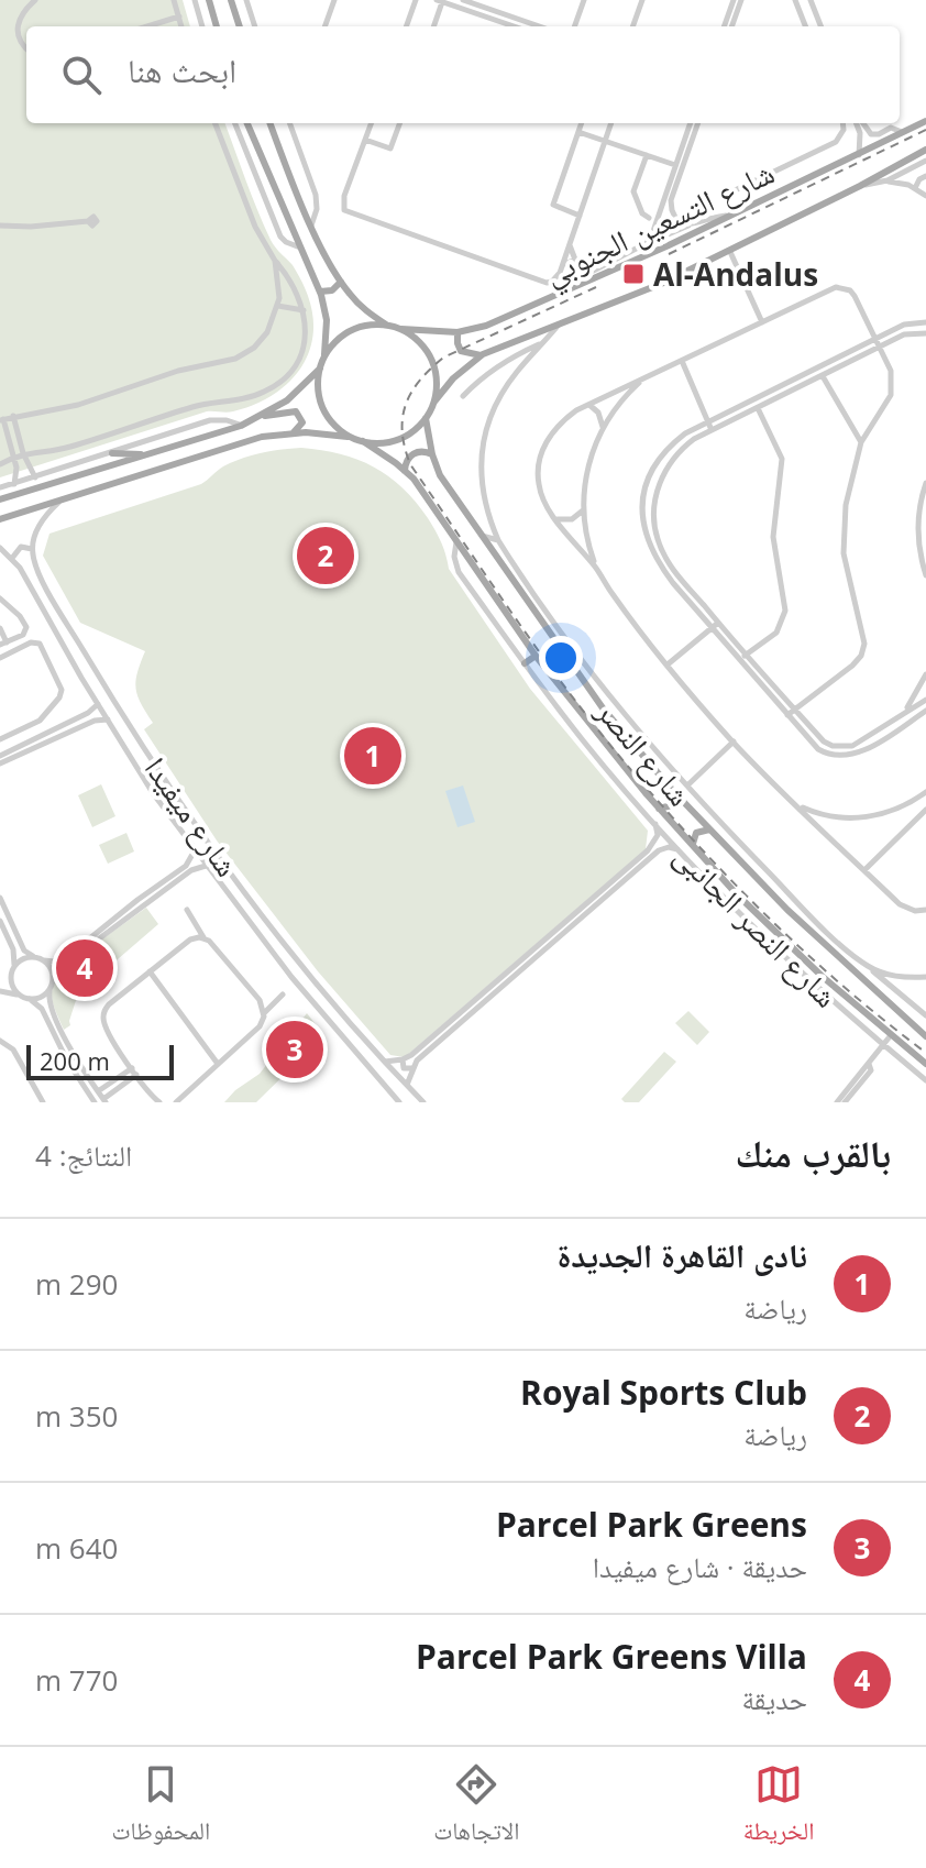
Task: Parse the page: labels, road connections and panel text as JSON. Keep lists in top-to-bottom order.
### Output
{
  "streets": {
    "main road": ["شارع التسعين الجنوبي", "شارع النصر"],
    "street": ["شارع ميفيدا", "شارع النصر الجانبى"]
  },
  "crossings": [
    ["شارع التسعين الجنوبي", "شارع النصر"],
    ["شارع التسعين الجنوبي", "شارع النصر الجانبى"],
    ["شارع النصر", "شارع النصر الجانبى"]
  ],
  "places": {
    "transit": ["Al-Andalus"]
  },
  "scale_bar": "200 m",
  "page": {
    "search": "ابحث هنا",
    "pins": [
      "2",
      "1",
      "4",
      "3"
    ],
    "scale": "200 m",
    "heading": ["بالقرب منك", "النتائج: 4"],
    "list": [
      {
        "mark": "1",
        "name": "نادى القاهرة الجديدة",
        "note": "رياضة",
        "value": "290 m"
      },
      {
        "mark": "2",
        "name": "Royal Sports Club",
        "note": "رياضة",
        "value": "350 m"
      },
      {
        "mark": "3",
        "name": "Parcel Park Greens",
        "note": "حديقة · شارع ميفيدا",
        "value": "640 m"
      },
      {
        "mark": "4",
        "name": "Parcel Park Greens Villa",
        "note": "حديقة",
        "value": "770 m"
      }
    ],
    "nav": ["الخريطة", "الاتجاهات", "المحفوظات"]
  }
}
